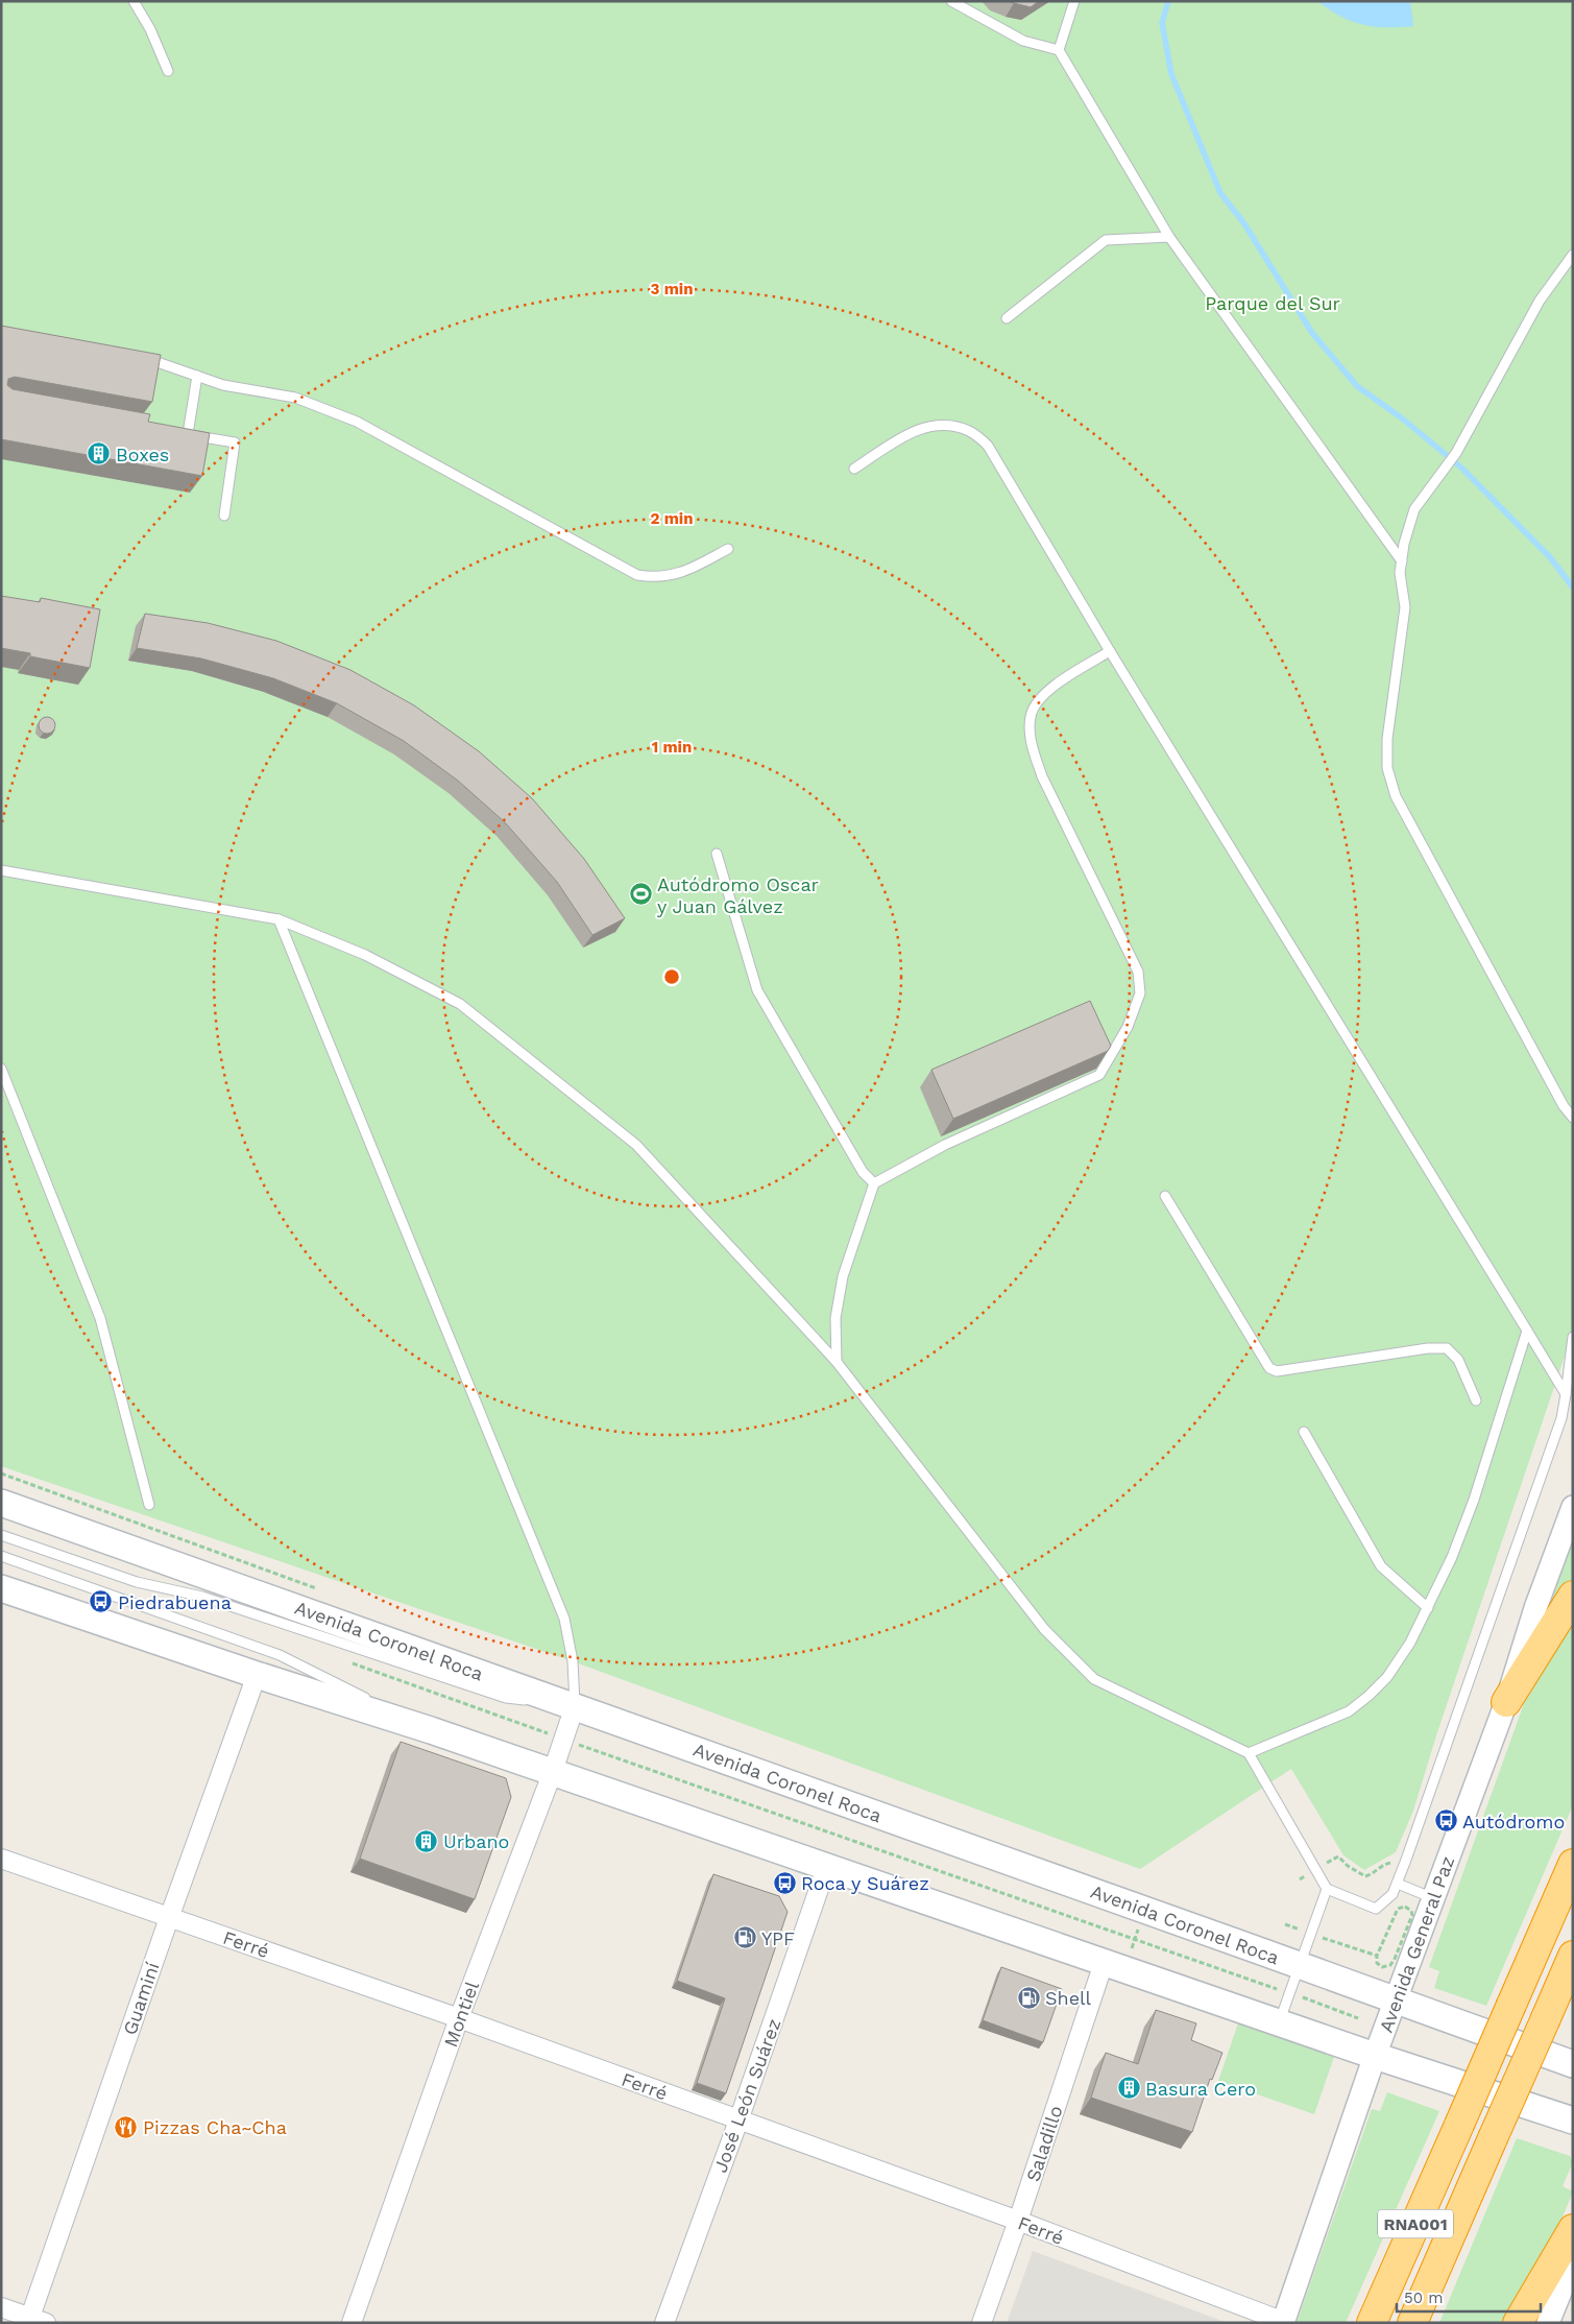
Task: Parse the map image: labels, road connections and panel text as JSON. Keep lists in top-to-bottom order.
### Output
{
  "streets": {
    "highway": ["RNA001"],
    "main road": ["Avenida Coronel Roca"],
    "street": [
      "Ferré",
      "Avenida General Paz",
      "Guaminí",
      "Montiel",
      "José León Suárez",
      "Saladillo"
    ]
  },
  "crossings": [
    ["Avenida Coronel Roca", "Avenida General Paz"],
    ["Avenida Coronel Roca", "Montiel"],
    ["Ferré", "Avenida General Paz"],
    ["Ferré", "Guaminí"],
    ["Ferré", "Montiel"],
    ["Ferré", "José León Suárez"],
    ["Ferré", "Saladillo"]
  ],
  "parks": ["Parque del Sur"],
  "places": {
    "building": ["Boxes", "Urbano", "Basura Cero"],
    "sports": ["Autódromo Oscar y Juan Gálvez"],
    "bus stop": ["Piedrabuena", "Autódromo", "Roca y Suárez"],
    "fuel station": ["YPF", "Shell"],
    "restaurant": ["Pizzas Cha~Cha"]
  },
  "scale_bar": "50 m",
  "rings": ["3 min", "2 min", "1 min"]
}
